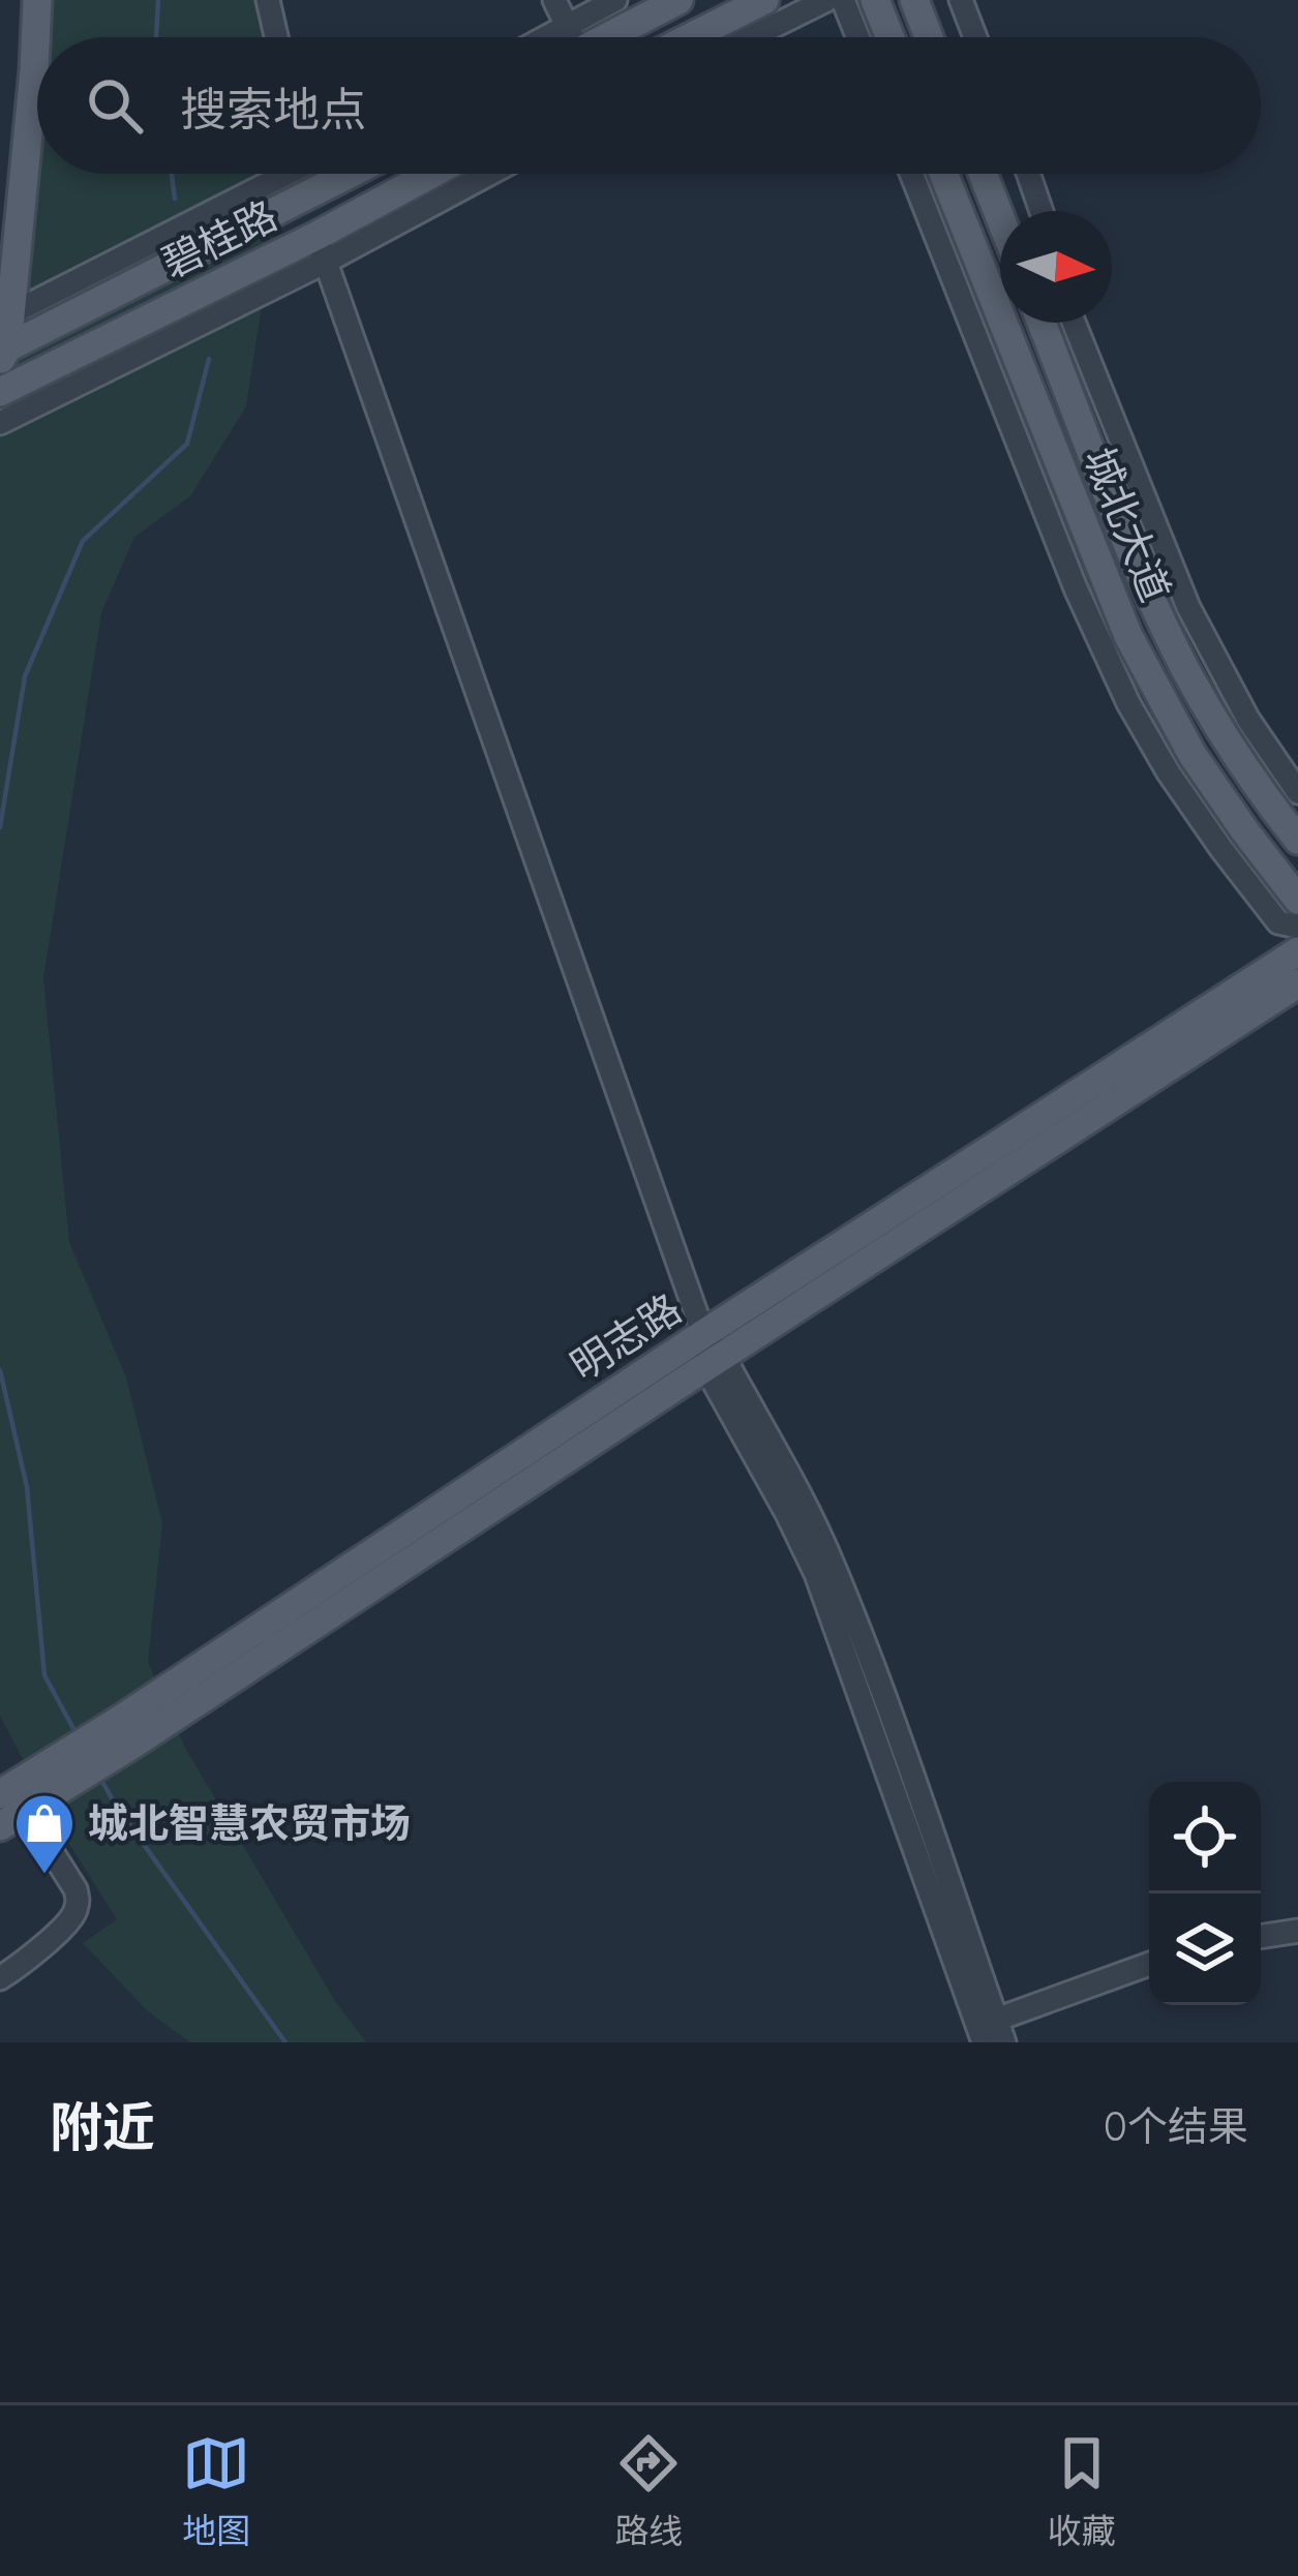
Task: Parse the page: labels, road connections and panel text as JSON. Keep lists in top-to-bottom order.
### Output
{
  "streets": {
    "main road": ["碧桂路", "城北大道", "明志路"]
  },
  "places": {
    "shop": ["城北智慧农贸市场"]
  },
  "north": "right",
  "page": {
    "search": "搜索地点",
    "heading": ["附近", "0个结果"],
    "nav": ["地图", "路线", "收藏"]
  }
}
